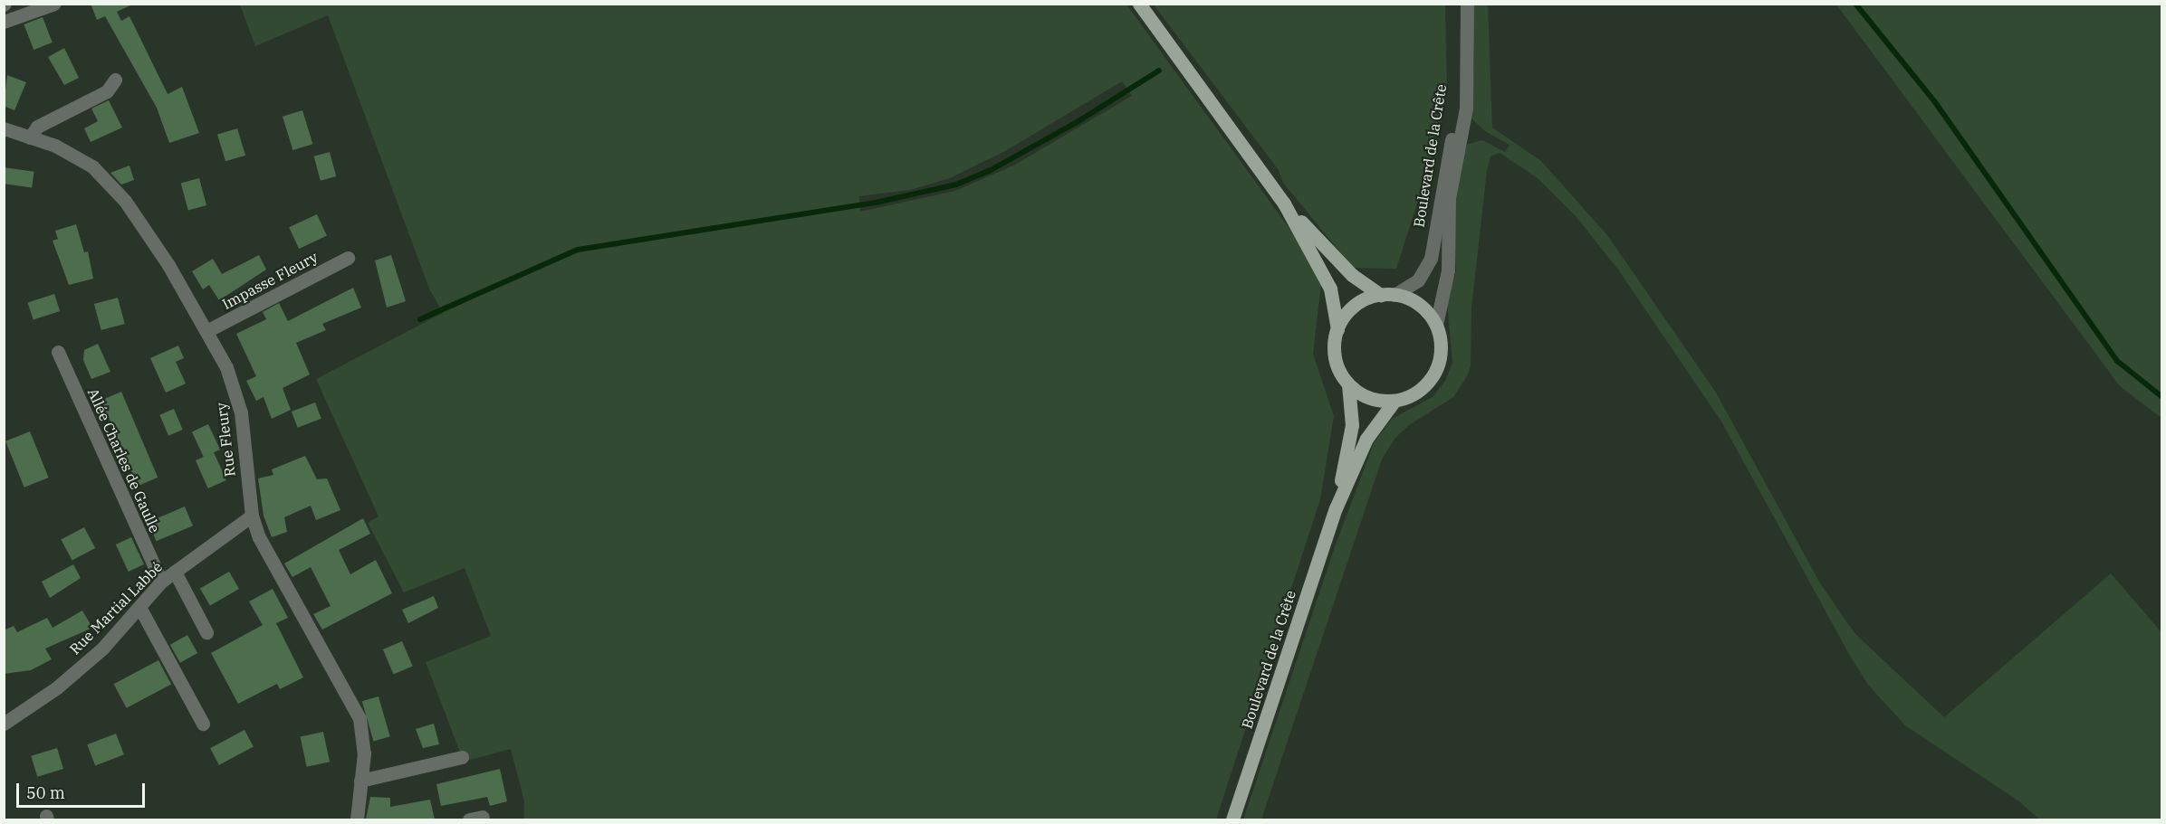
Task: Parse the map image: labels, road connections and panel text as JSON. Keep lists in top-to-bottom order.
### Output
{
  "streets": {
    "main road": ["Boulevard de la Crête"],
    "street": [
      "Impasse Fleury",
      "Rue Fleury",
      "Allée Charles de Gaulle",
      "Rue Martial Labbé"
    ]
  },
  "crossings": [
    ["Impasse Fleury", "Rue Fleury"],
    ["Rue Fleury", "Rue Martial Labbé"],
    ["Allée Charles de Gaulle", "Rue Martial Labbé"]
  ],
  "scale_bar": "50 m"
}
